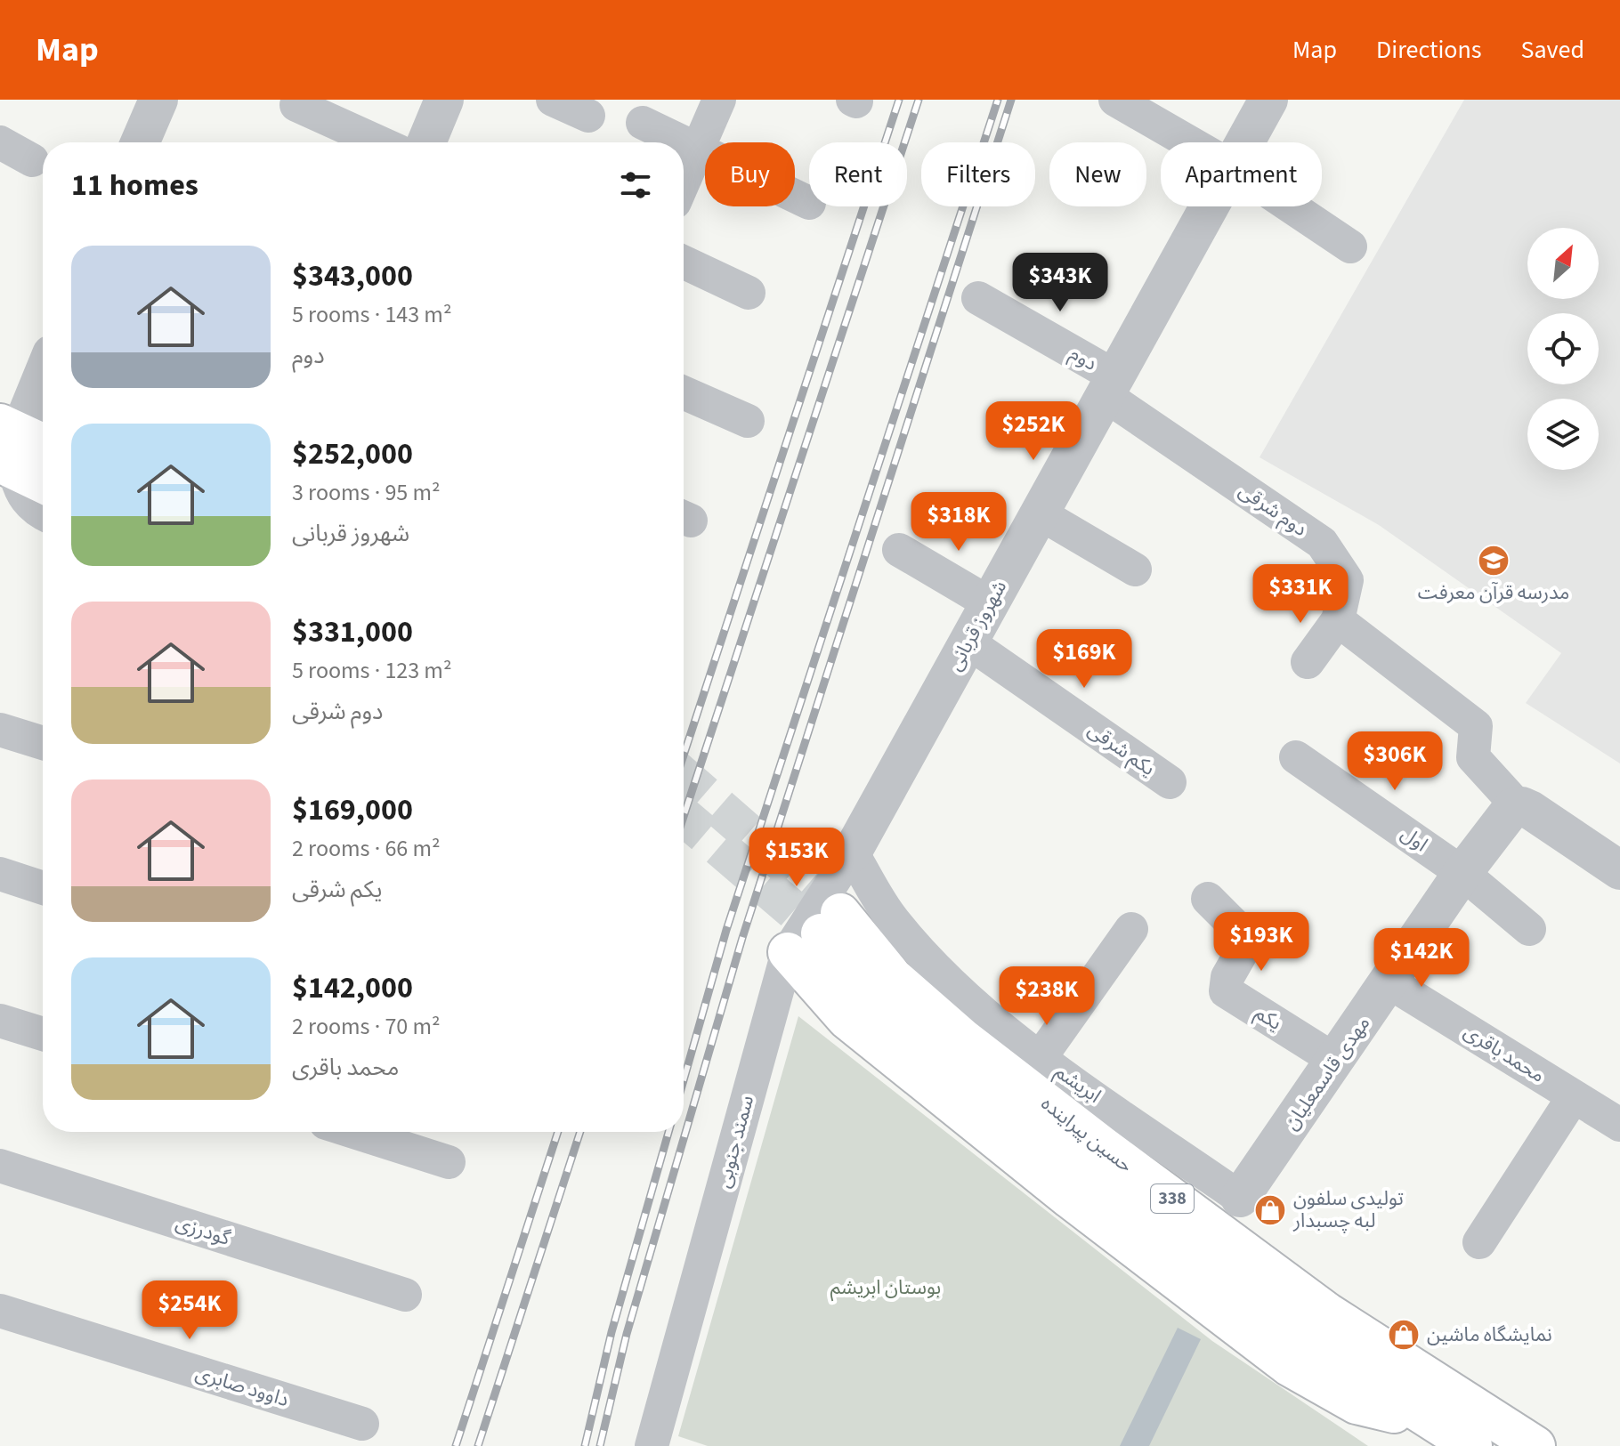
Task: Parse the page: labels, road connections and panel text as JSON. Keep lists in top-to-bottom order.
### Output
{
  "streets": {
    "main road": ["حسین پیراینده", "338"],
    "street": [
      "دوم",
      "دوم شرقی",
      "شهروز قربانی",
      "یکم شرقی",
      "اول",
      "یکم",
      "محمد باقری",
      "مهدی قاسمعلیان",
      "ابریشم",
      "سمند جنوبی",
      "گودرزی",
      "داوود صابری"
    ]
  },
  "crossings": [
    ["دوم", "دوم شرقی"],
    ["دوم", "شهروز قربانی"],
    ["دوم شرقی", "شهروز قربانی"],
    ["شهروز قربانی", "یکم شرقی"],
    ["شهروز قربانی", "ابریشم"],
    ["شهروز قربانی", "سمند جنوبی"],
    ["اول", "مهدی قاسمعلیان"],
    ["یکم", "مهدی قاسمعلیان"],
    ["محمد باقری", "مهدی قاسمعلیان"],
    ["مهدی قاسمعلیان", "ابریشم"],
    ["ابریشم", "سمند جنوبی"],
    ["حسین پیراینده", "سمند جنوبی"]
  ],
  "parks": ["بوستان ابریشم"],
  "places": {
    "school or university": ["مدرسه قرآن معرفت"],
    "shop": ["تولیدی سلفون لبه‌ چسبدار", "نمایشگاه ماشین"]
  },
  "north": "top right",
  "page": {
    "header": "Map",
    "nav": ["Map", "Directions", "Saved"],
    "chip": [
      "Buy",
      "Rent",
      "Filters",
      "New",
      "Apartment"
    ],
    "heading": "11 homes",
    "list": [
      {
        "name": "$343,000",
        "note": "5 rooms · 143 m² · دوم"
      },
      {
        "name": "$252,000",
        "note": "3 rooms · 95 m² · شهروز قربانی"
      },
      {
        "name": "$331,000",
        "note": "5 rooms · 123 m² · دوم شرقی"
      },
      {
        "name": "$169,000",
        "note": "2 rooms · 66 m² · یکم شرقی"
      },
      {
        "name": "$142,000",
        "note": "2 rooms · 70 m² · محمد باقری"
      }
    ],
    "price": [
      "$343K",
      "$252K",
      "$318K",
      "$331K",
      "$169K",
      "$306K",
      "$153K",
      "$193K",
      "$142K",
      "$238K",
      "$254K"
    ]
  }
}
